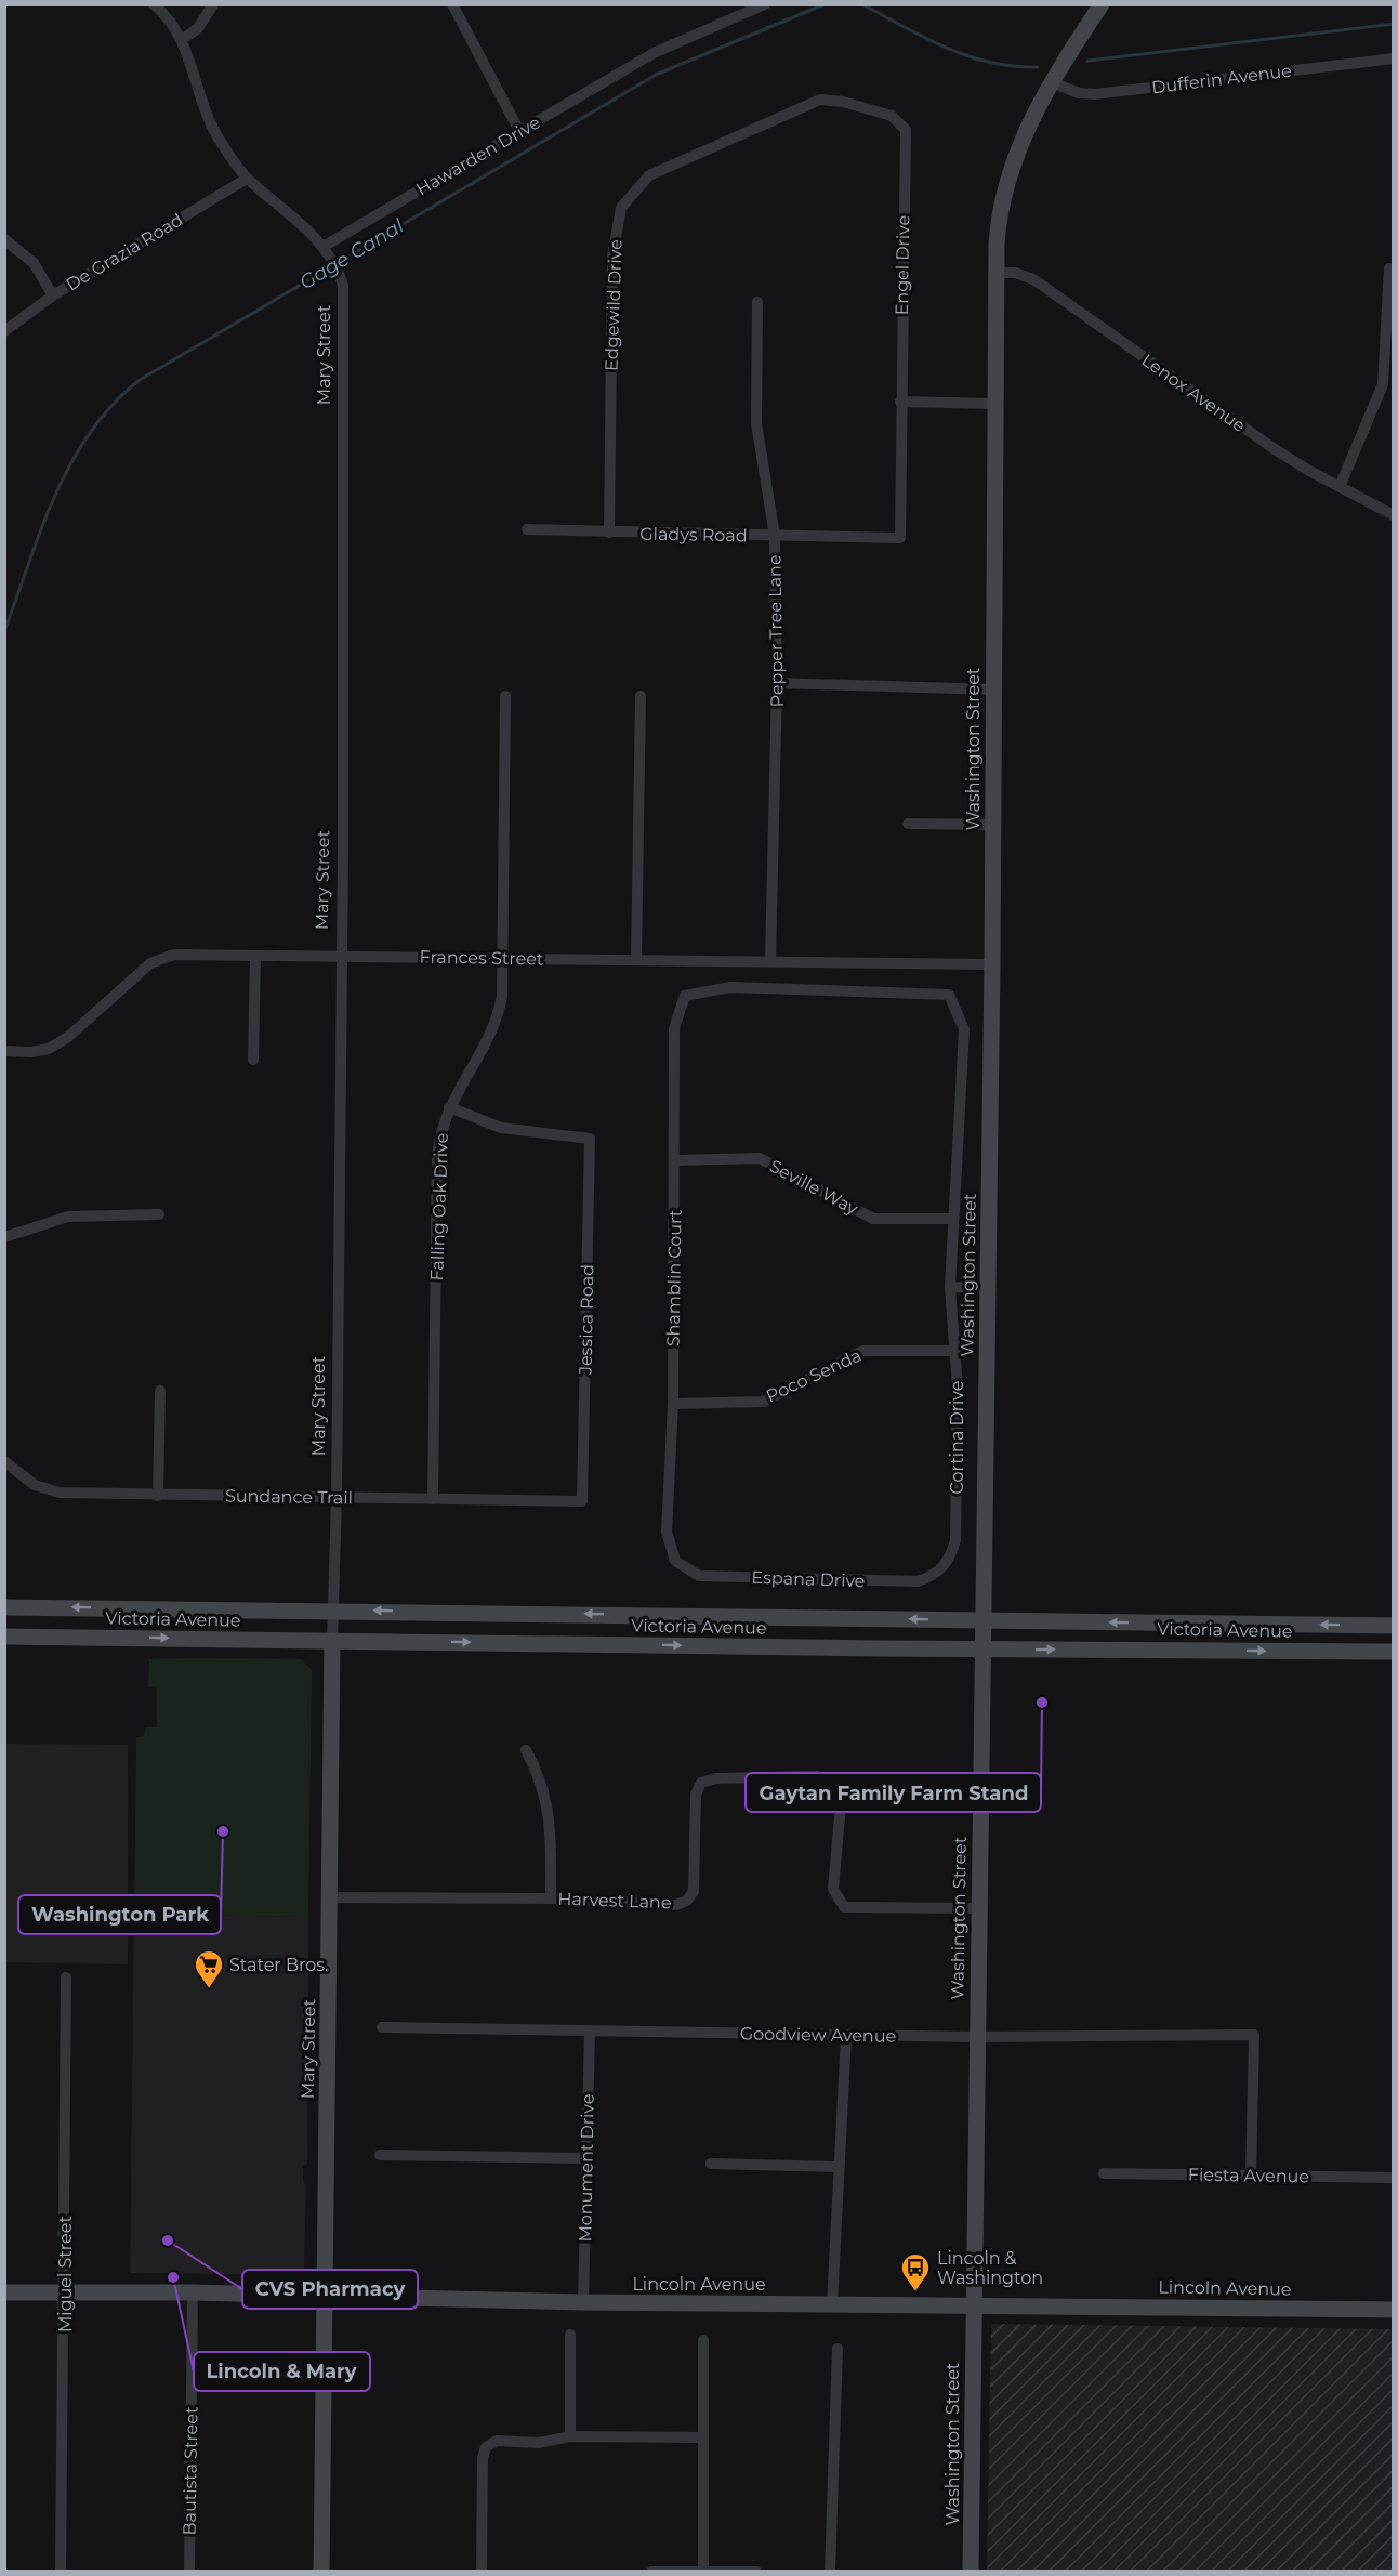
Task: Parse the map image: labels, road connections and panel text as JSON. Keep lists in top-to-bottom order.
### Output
{
  "streets": {
    "main road": [
      "Mary Street",
      "Washington Street",
      "Victoria Avenue",
      "Lincoln Avenue"
    ],
    "street": [
      "Dufferin Avenue",
      "Hawarden Drive",
      "De Grazia Road",
      "Engel Drive",
      "Edgewild Drive",
      "Lenox Avenue",
      "Gladys Road",
      "Pepper Tree Lane",
      "Frances Street",
      "Seville Way",
      "Falling Oak Drive",
      "Shamblin Court",
      "Jessica Road",
      "Poco Senda",
      "Cortina Drive",
      "Sundance Trail",
      "Espana Drive",
      "Harvest Lane",
      "Goodview Avenue",
      "Monument Drive",
      "Fiesta Avenue",
      "Miguel Street",
      "Bautista Street"
    ]
  },
  "crossings": [
    ["Dufferin Avenue", "Washington Street"],
    ["Hawarden Drive", "Mary Street"],
    ["Engel Drive", "Edgewild Drive"],
    ["Engel Drive", "Gladys Road"],
    ["Edgewild Drive", "Gladys Road"],
    ["Mary Street", "Frances Street"],
    ["Mary Street", "Sundance Trail"],
    ["Mary Street", "Victoria Avenue"],
    ["Mary Street", "Harvest Lane"],
    ["Mary Street", "Lincoln Avenue"],
    ["Lenox Avenue", "Washington Street"],
    ["Gladys Road", "Pepper Tree Lane"],
    ["Pepper Tree Lane", "Frances Street"],
    ["Washington Street", "Frances Street"],
    ["Washington Street", "Victoria Avenue"],
    ["Washington Street", "Harvest Lane"],
    ["Washington Street", "Goodview Avenue"],
    ["Washington Street", "Lincoln Avenue"],
    ["Frances Street", "Falling Oak Drive"],
    ["Seville Way", "Shamblin Court"],
    ["Seville Way", "Cortina Drive"],
    ["Falling Oak Drive", "Jessica Road"],
    ["Falling Oak Drive", "Sundance Trail"],
    ["Shamblin Court", "Poco Senda"],
    ["Shamblin Court", "Cortina Drive"],
    ["Shamblin Court", "Espana Drive"],
    ["Jessica Road", "Sundance Trail"],
    ["Poco Senda", "Cortina Drive"],
    ["Cortina Drive", "Espana Drive"],
    ["Goodview Avenue", "Monument Drive"],
    ["Goodview Avenue", "Fiesta Avenue"],
    ["Monument Drive", "Lincoln Avenue"],
    ["Miguel Street", "Lincoln Avenue"],
    ["Lincoln Avenue", "Bautista Street"]
  ],
  "water": ["Gage Canal"],
  "places": {
    "other": [
      "Gaytan Family Farm Stand",
      "Washington Park",
      "CVS Pharmacy",
      "Lincoln & Mary"
    ],
    "supermarket": ["Stater Bros."],
    "bus stop": ["Lincoln & Washington"]
  }
}
